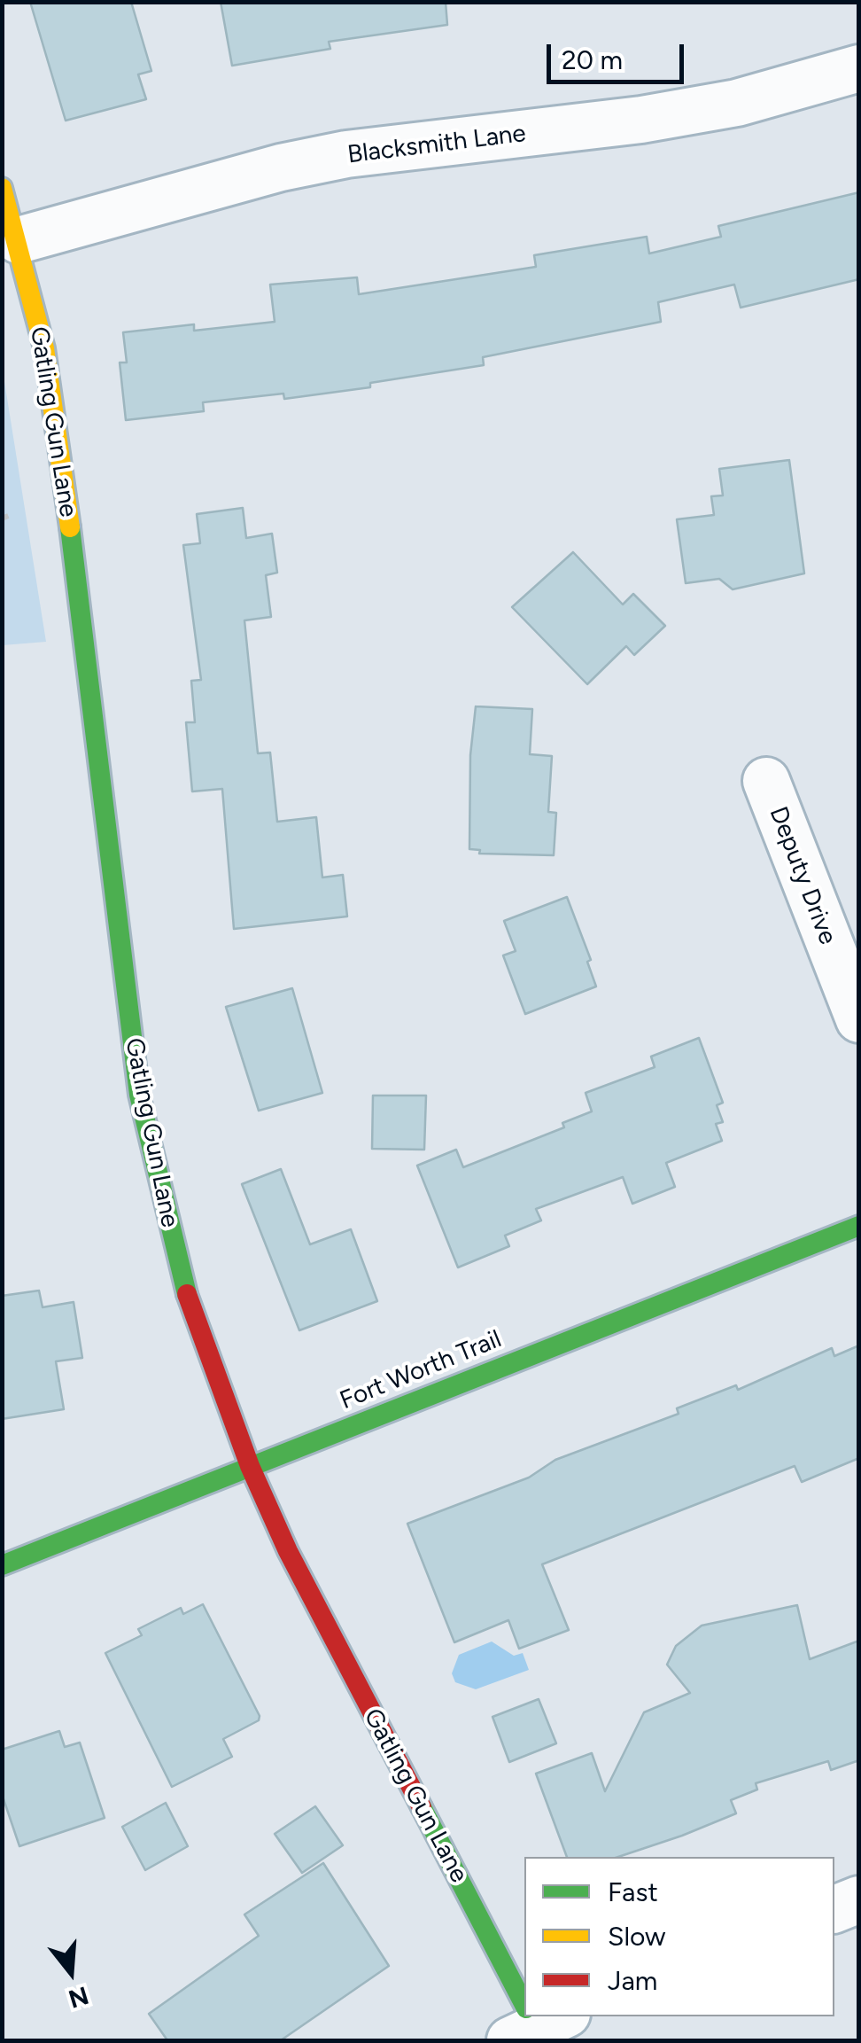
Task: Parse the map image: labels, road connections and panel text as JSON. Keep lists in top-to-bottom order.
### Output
{
  "streets": {
    "street": [
      "Blacksmith Lane",
      "Gatling Gun Lane",
      "Deputy Drive",
      "Fort Worth Trail"
    ]
  },
  "crossings": [
    ["Blacksmith Lane", "Gatling Gun Lane"],
    ["Gatling Gun Lane", "Fort Worth Trail"]
  ],
  "legend": ["Fast", "Slow", "Jam"],
  "scale_bar": "20 m",
  "north": "bottom"
}
